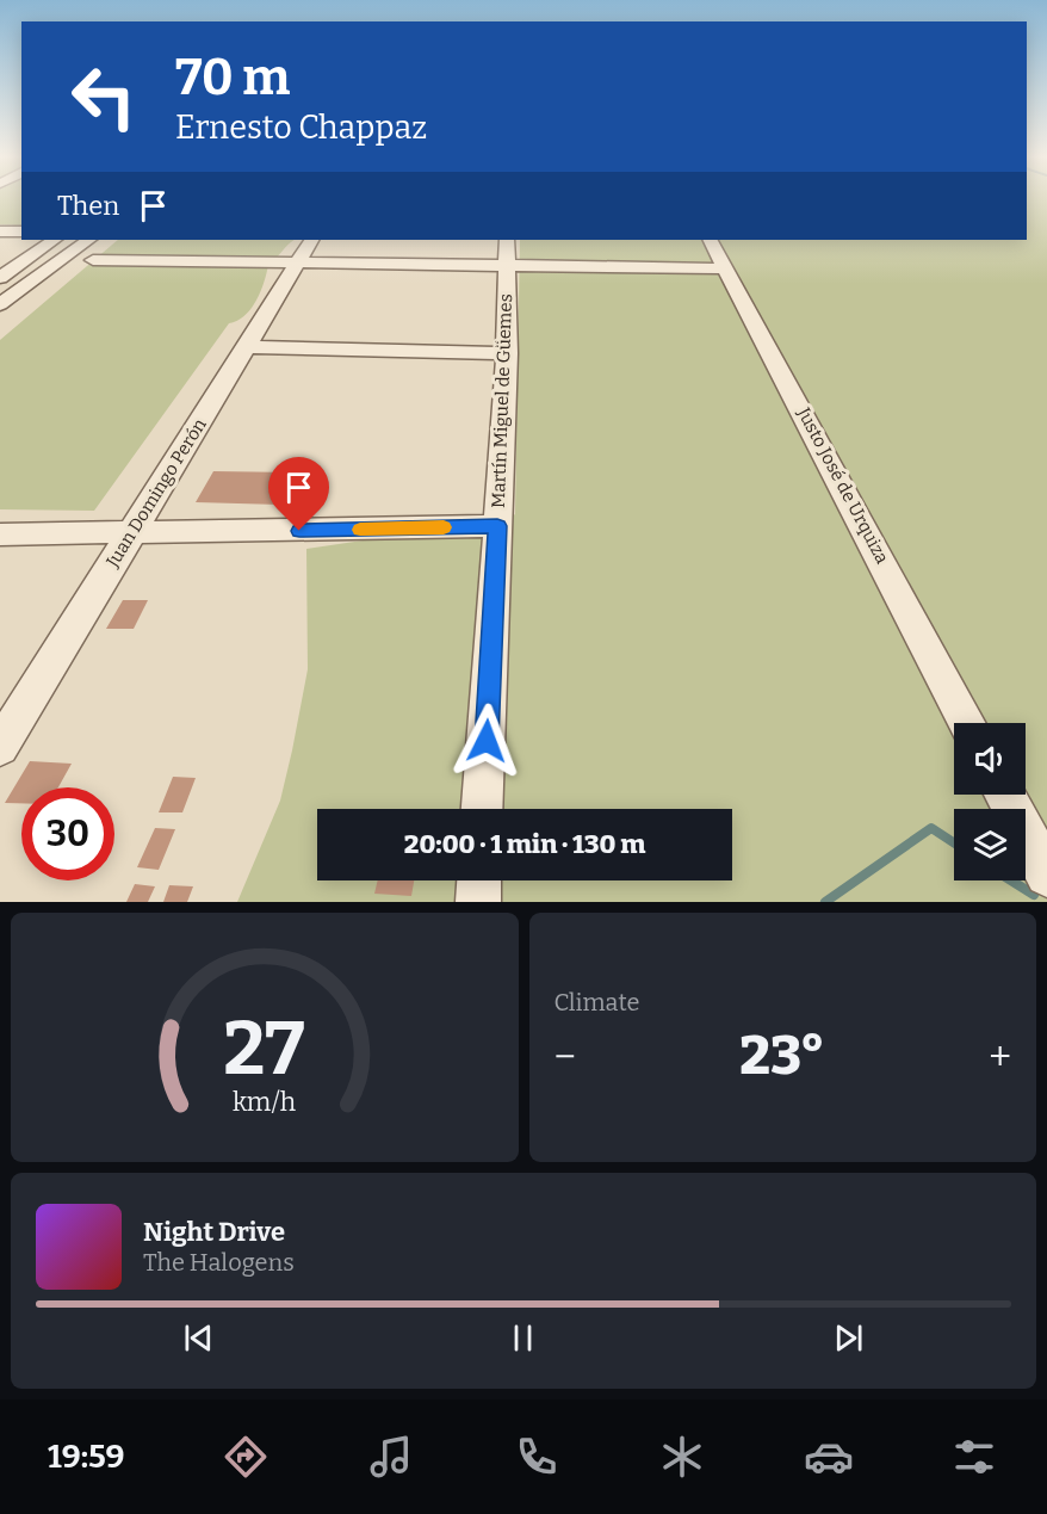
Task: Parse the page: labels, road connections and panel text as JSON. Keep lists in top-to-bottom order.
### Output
{
  "streets": {
    "street": ["Martín Miguel de Güemes", "Justo José de Urquiza", "Juan Domingo Perón"]
  },
  "page": {
    "turn": ["70 m", "Ernesto Chappaz"],
    "then": "Then",
    "limit": "30",
    "trip": "20:00 · 1 min · 130 m",
    "tile": "Climate",
    "heat": ["−", "23°", "+"],
    "song": ["Night Drive", "The Halogens"],
    "tabs": "19:59",
    "gauge": ["27", "km/h"]
  }
}
